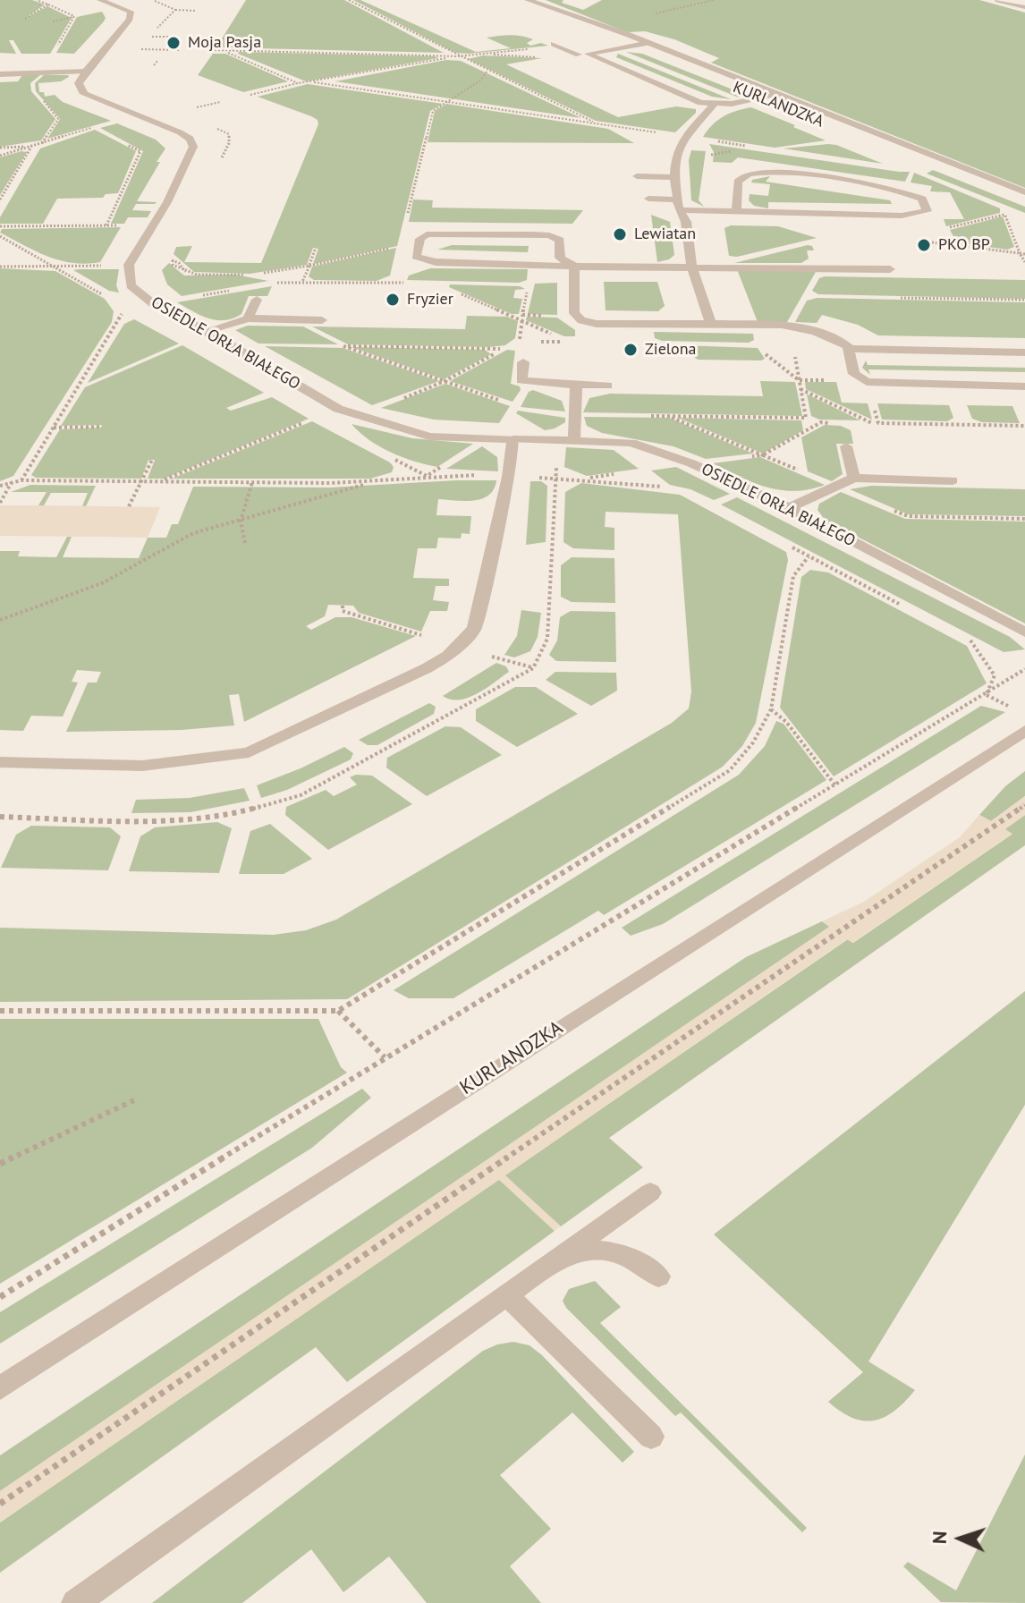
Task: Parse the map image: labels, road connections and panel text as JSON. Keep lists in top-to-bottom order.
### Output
{
  "streets": {
    "street": ["KURLANDZKA", "OSIEDLE ORŁA BIAŁEGO"]
  },
  "places": [
    "Moja Pasja",
    "Lewiatan",
    "PKO BP",
    "Fryzier",
    "Zielona"
  ],
  "north": "left"
}
